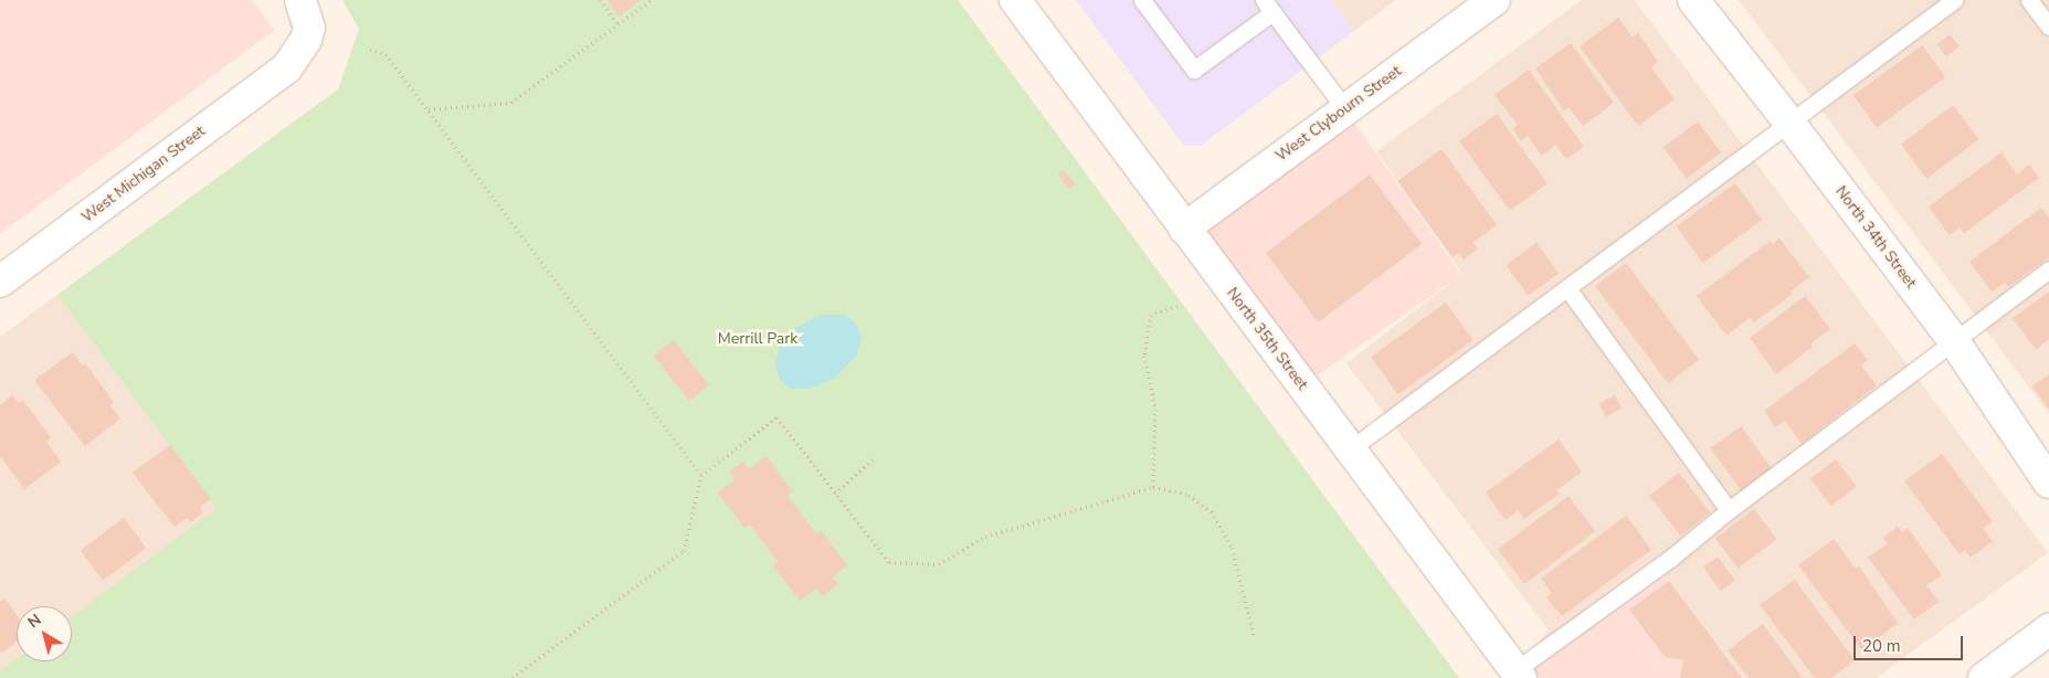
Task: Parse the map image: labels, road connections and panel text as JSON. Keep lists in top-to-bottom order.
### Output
{
  "streets": {
    "street": [
      "West Clybourn Street",
      "West Michigan Street",
      "North 34th Street",
      "North 35th Street"
    ]
  },
  "crossings": [
    ["West Clybourn Street", "North 35th Street"]
  ],
  "parks": ["Merrill Park"],
  "scale_bar": "20 m",
  "north": "top left"
}
